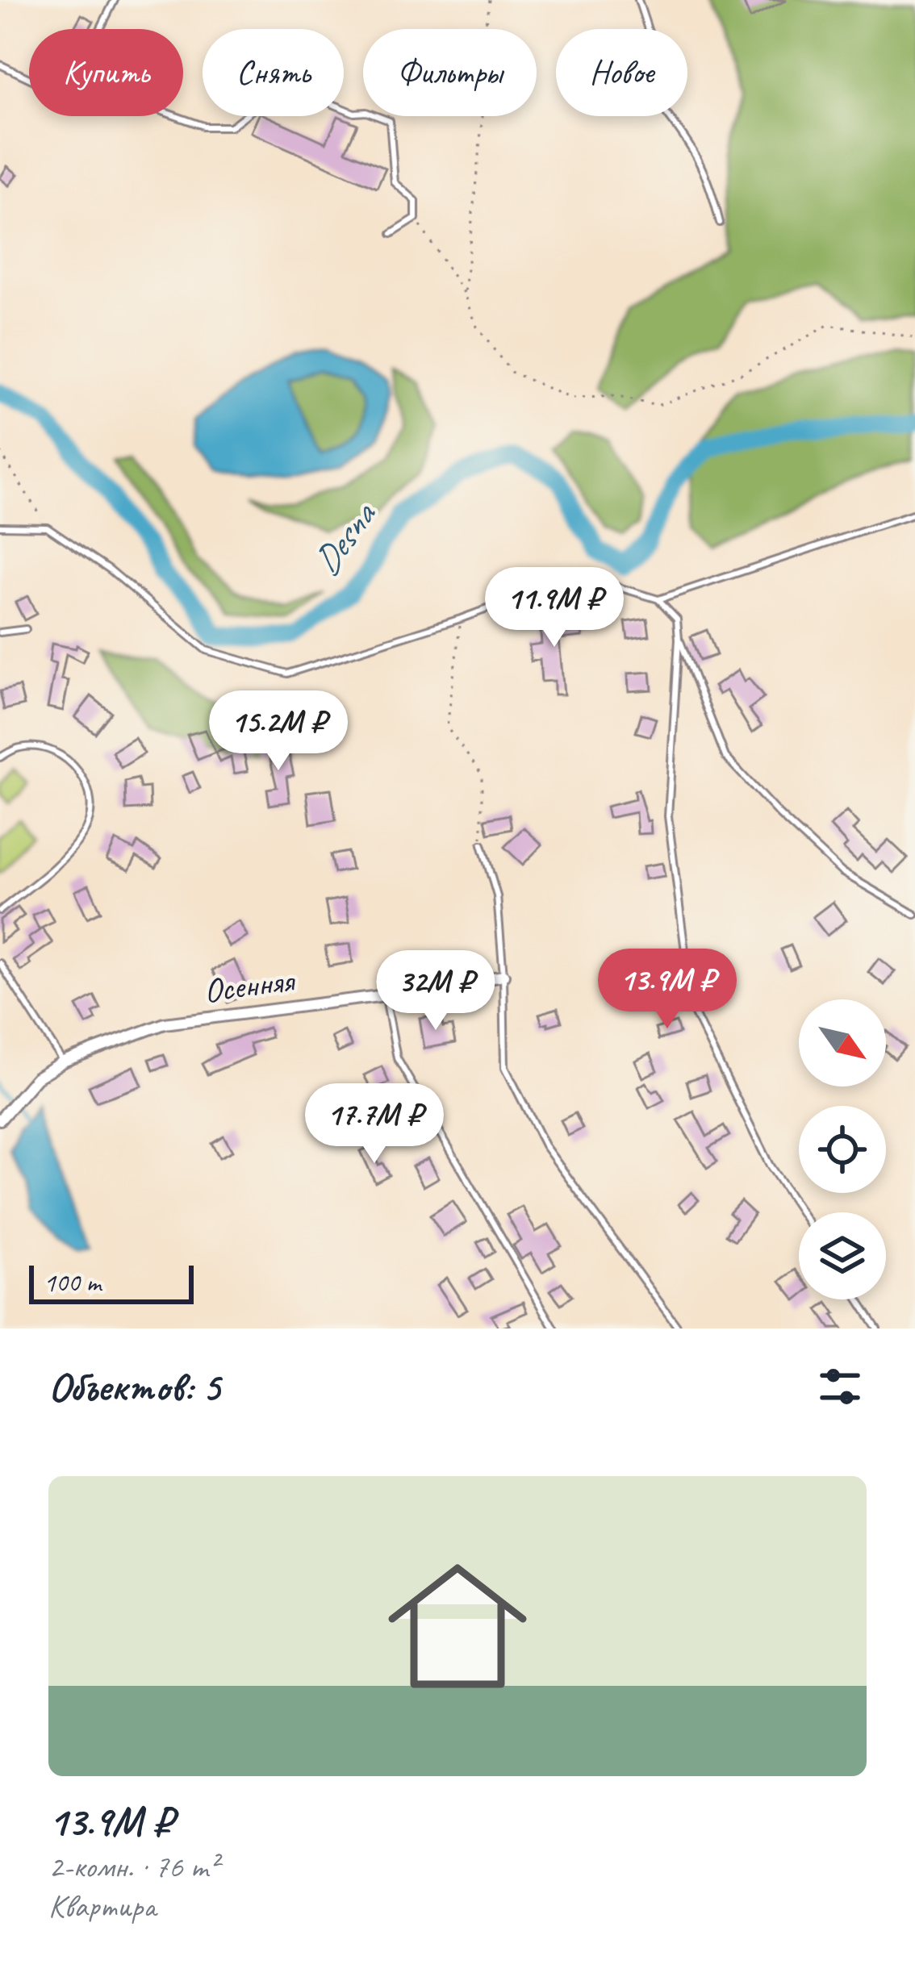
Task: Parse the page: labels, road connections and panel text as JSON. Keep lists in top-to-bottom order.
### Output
{
  "streets": {
    "street": ["Осенняя"]
  },
  "water": ["Desna"],
  "scale_bar": "100 m",
  "north": "bottom right",
  "page": {
    "chip": [
      "Купить",
      "Снять",
      "Фильтры",
      "Новое"
    ],
    "price": [
      "11.9M ₽",
      "15.2M ₽",
      "13.9M ₽",
      "32M ₽",
      "17.7M ₽"
    ],
    "scale": "100 m",
    "heading": "Объектов: 5",
    "list": [
      {
        "name": "13.9M ₽",
        "note": "2-комн. · 76 m² · Квартира"
      }
    ]
  }
}
